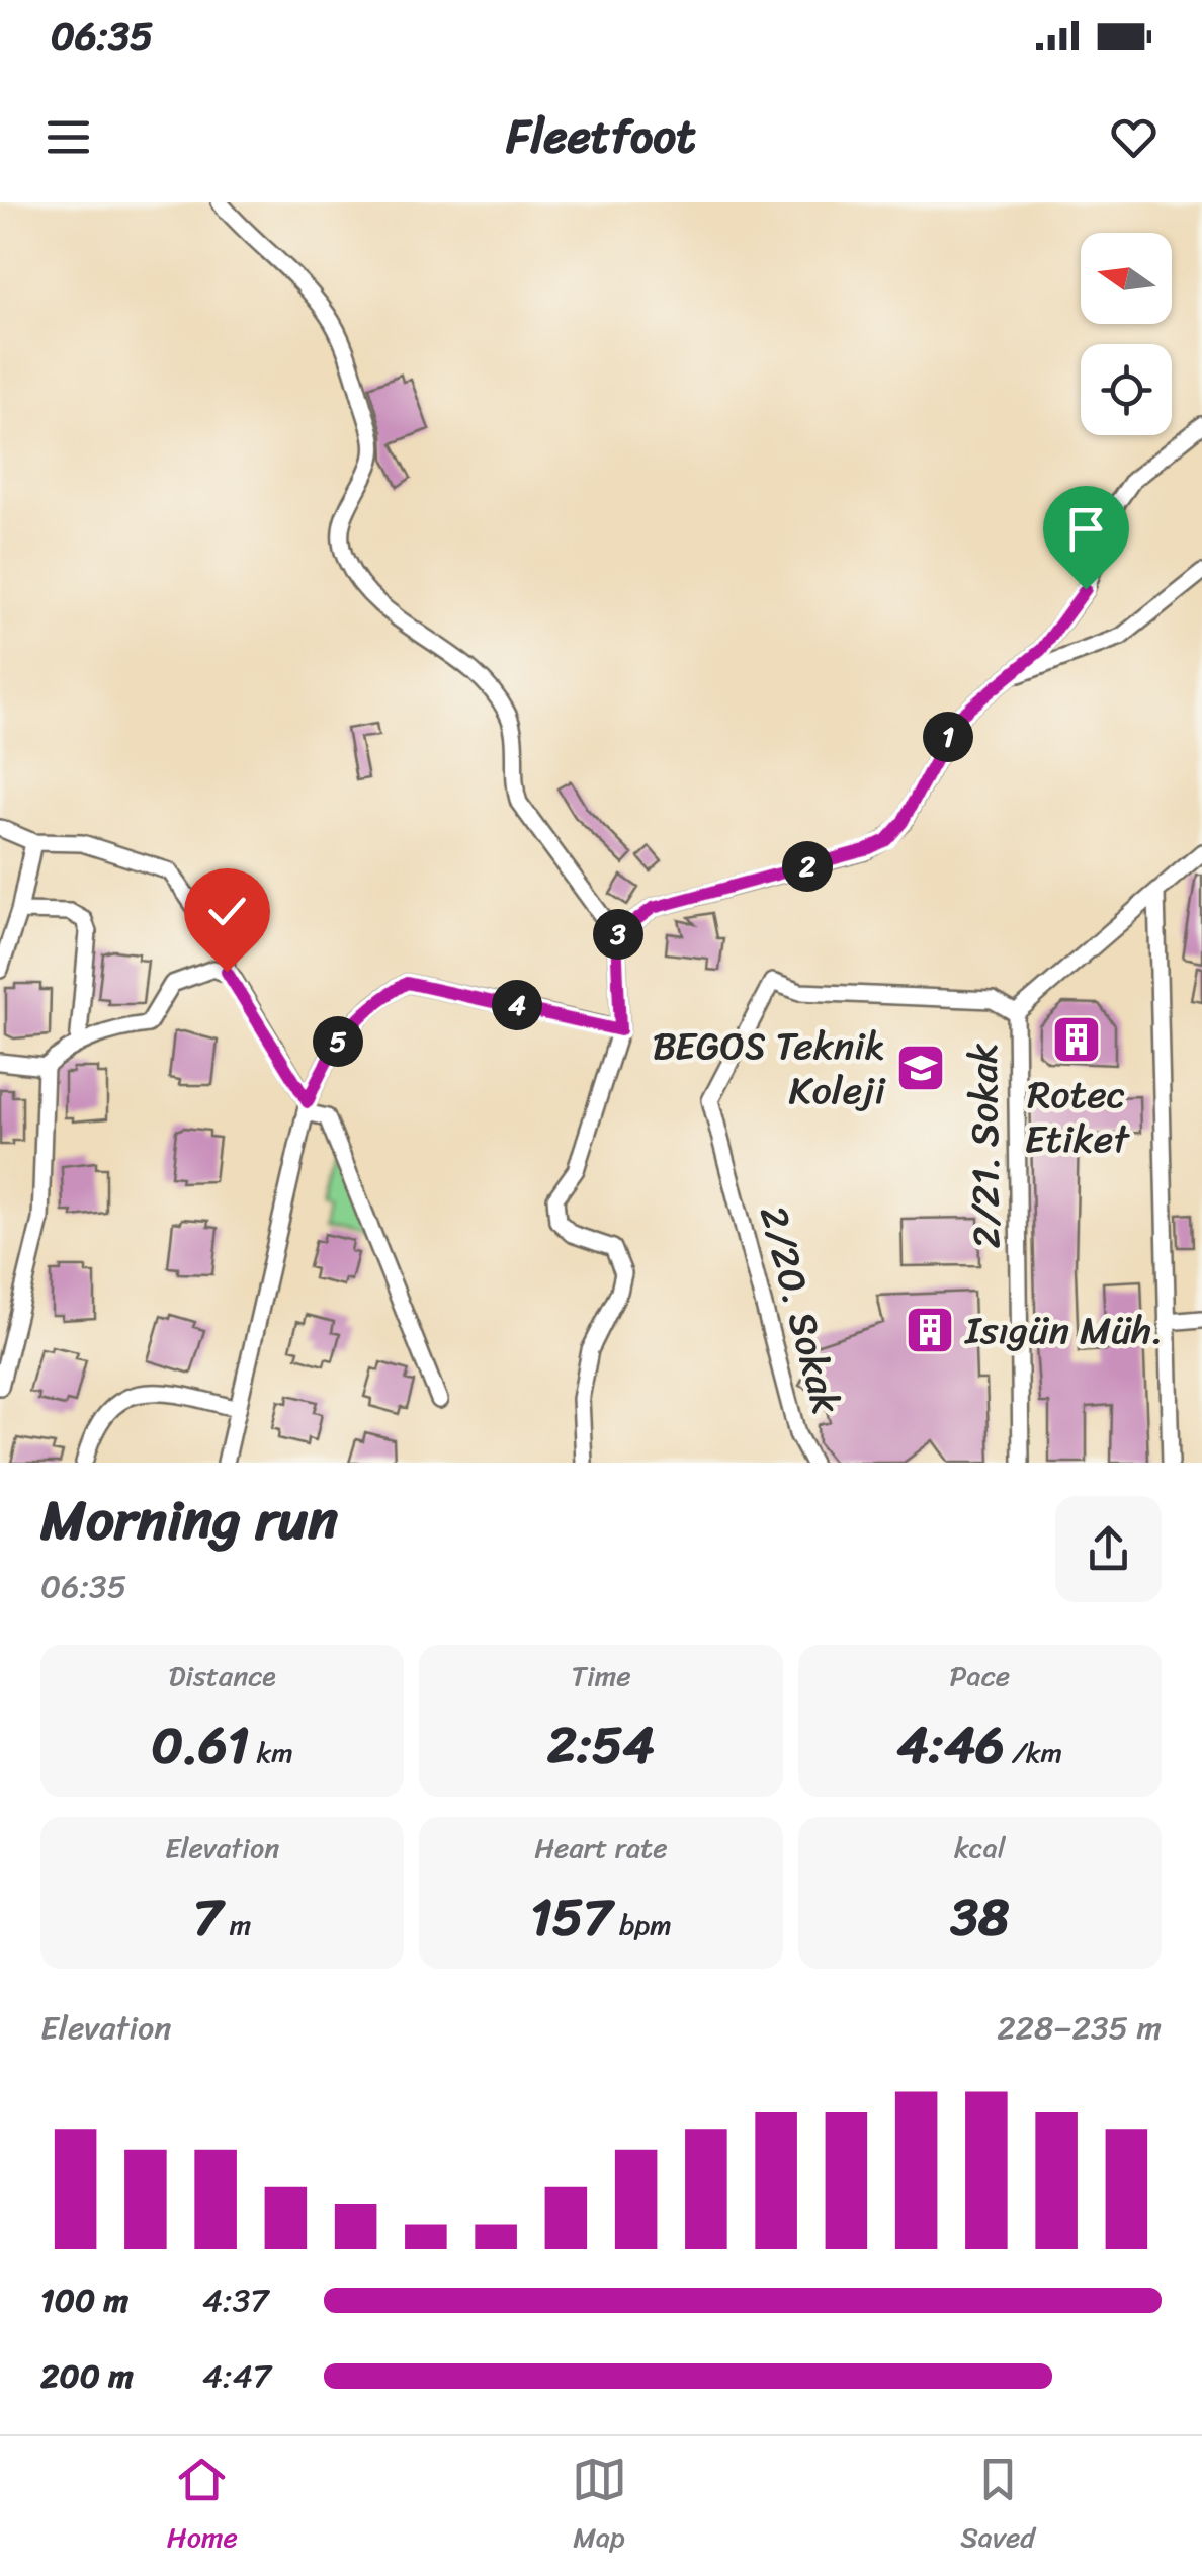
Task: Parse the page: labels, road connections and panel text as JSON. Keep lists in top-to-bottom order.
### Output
{
  "streets": {
    "street": ["2/21. Sokak", "2/20. Sokak"]
  },
  "crossings": [
    ["2/21. Sokak", "2/20. Sokak"]
  ],
  "places": {
    "building": ["Rotec Etiket", "Isıgün Müh."],
    "school or university": ["BEGOS Teknik Koleji"]
  },
  "north": "left",
  "page": {
    "status": "06:35",
    "header": "Fleetfoot",
    "pins": [
      "1",
      "2",
      "3",
      "4",
      "5"
    ],
    "heading": ["Morning run", "06:35"],
    "stats": [
      ["Distance", "0.61 km"],
      ["Time", "2:54"],
      ["Pace", "4:46 /km"],
      ["Elevation", "7 m"],
      ["Heart rate", "157 bpm"],
      ["kcal", "38"]
    ],
    "chart": ["Elevation", "228–235 m"],
    "list": [
      {
        "name": "100 m",
        "note": "4:37"
      },
      {
        "name": "200 m",
        "note": "4:47"
      }
    ],
    "tabs": ["Home", "Map", "Saved"]
  }
}
